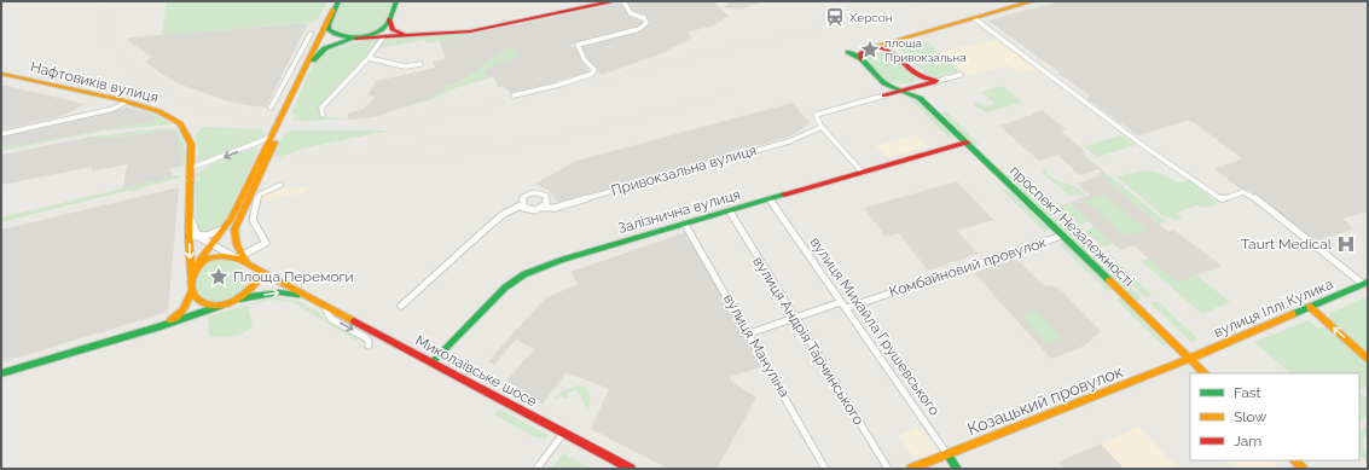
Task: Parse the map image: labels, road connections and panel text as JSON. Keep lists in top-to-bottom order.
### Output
{
  "streets": {
    "main road": [
      "Нафтовиків вулиця",
      "Залізнична вулиця",
      "проспект Незалежності",
      "вулиця Іллі Кулика",
      "вулиця Михайла Грушевського",
      "Миколаївське шосе",
      "Козацький провулок"
    ],
    "street": [
      "Привокзальна вулиця",
      "Комбайновий провулок",
      "вулиця Андрія Тарчинського",
      "вулиця Мануліна"
    ]
  },
  "crossings": [
    ["Нафтовиків вулиця", "Миколаївське шосе"],
    ["Залізнична вулиця", "проспект Незалежності"],
    ["Залізнична вулиця", "вулиця Михайла Грушевського"],
    ["Залізнична вулиця", "вулиця Андрія Тарчинського"],
    ["Залізнична вулиця", "вулиця Мануліна"],
    ["Залізнична вулиця", "Миколаївське шосе"],
    ["проспект Незалежності", "Комбайновий провулок"],
    ["проспект Незалежності", "вулиця Іллі Кулика"],
    ["проспект Незалежності", "Козацький провулок"],
    ["Комбайновий провулок", "вулиця Михайла Грушевського"],
    ["Комбайновий провулок", "вулиця Андрія Тарчинського"],
    ["Комбайновий провулок", "вулиця Мануліна"],
    ["вулиця Іллі Кулика", "Козацький провулок"],
    ["вулиця Михайла Грушевського", "Козацький провулок"]
  ],
  "places": {
    "station": ["Херсон"],
    "place": ["площа Привокзальна", "Площа Перемоги"],
    "hospital": ["Taurt Medical"]
  },
  "legend": ["Fast", "Slow", "Jam"]
}
